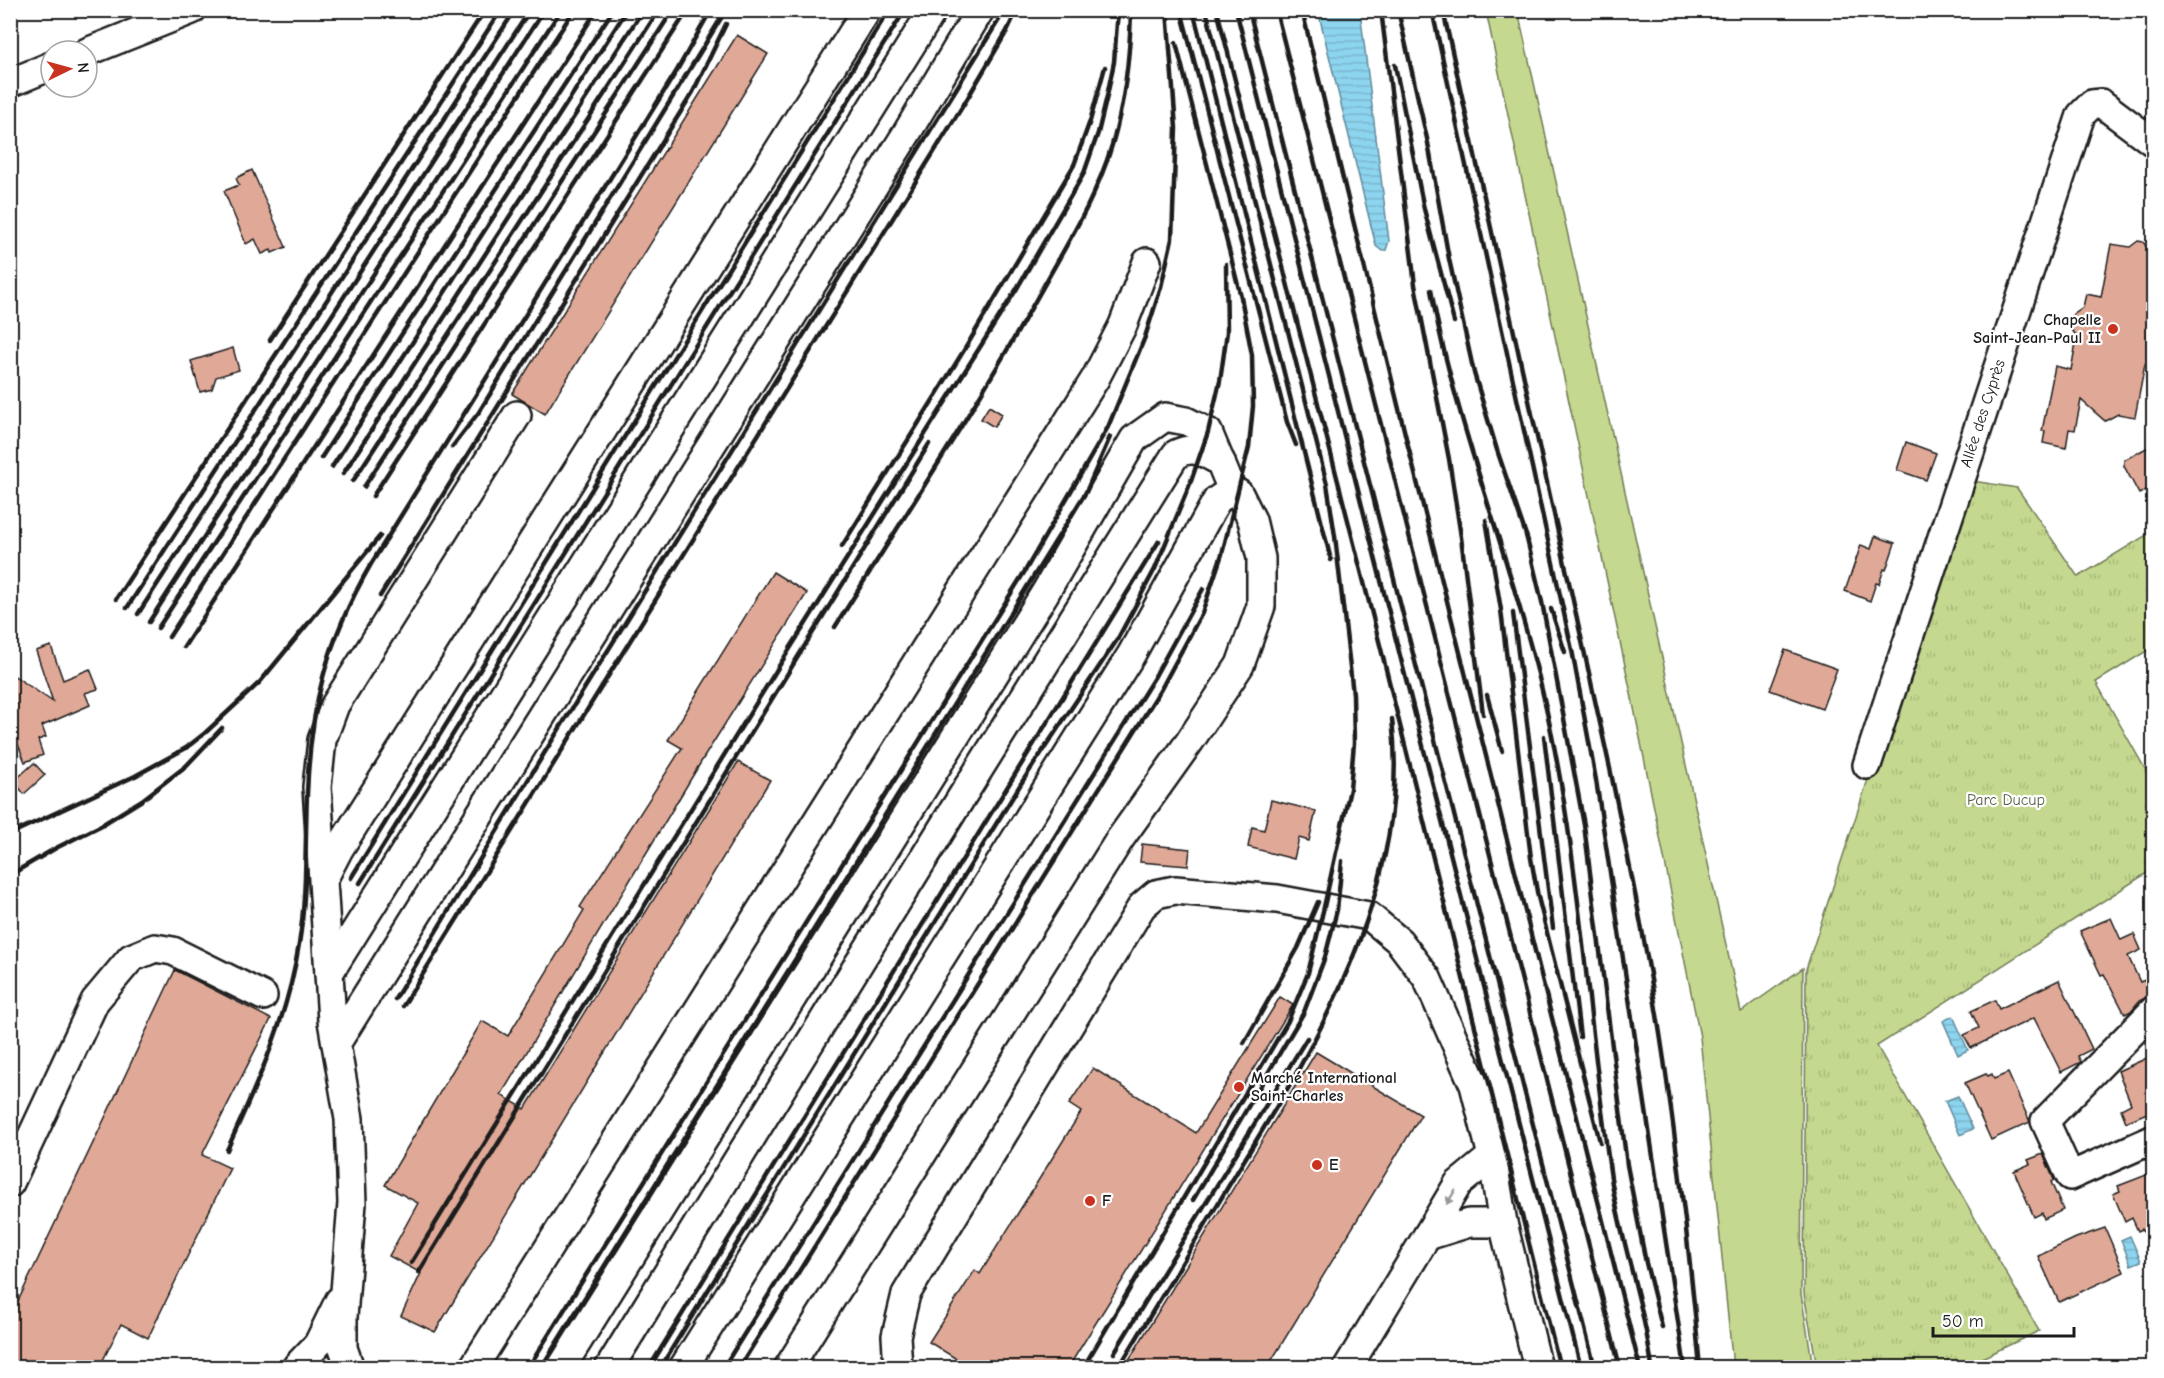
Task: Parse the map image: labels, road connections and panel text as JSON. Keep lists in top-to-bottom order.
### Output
{
  "streets": {
    "street": ["Allée des Cyprès"]
  },
  "parks": ["Parc Ducup"],
  "places": [
    "Chapelle Saint-Jean-Paul II",
    "Marché International Saint-Charles",
    "E",
    "F"
  ],
  "scale_bar": "50 m",
  "north": "right"
}
